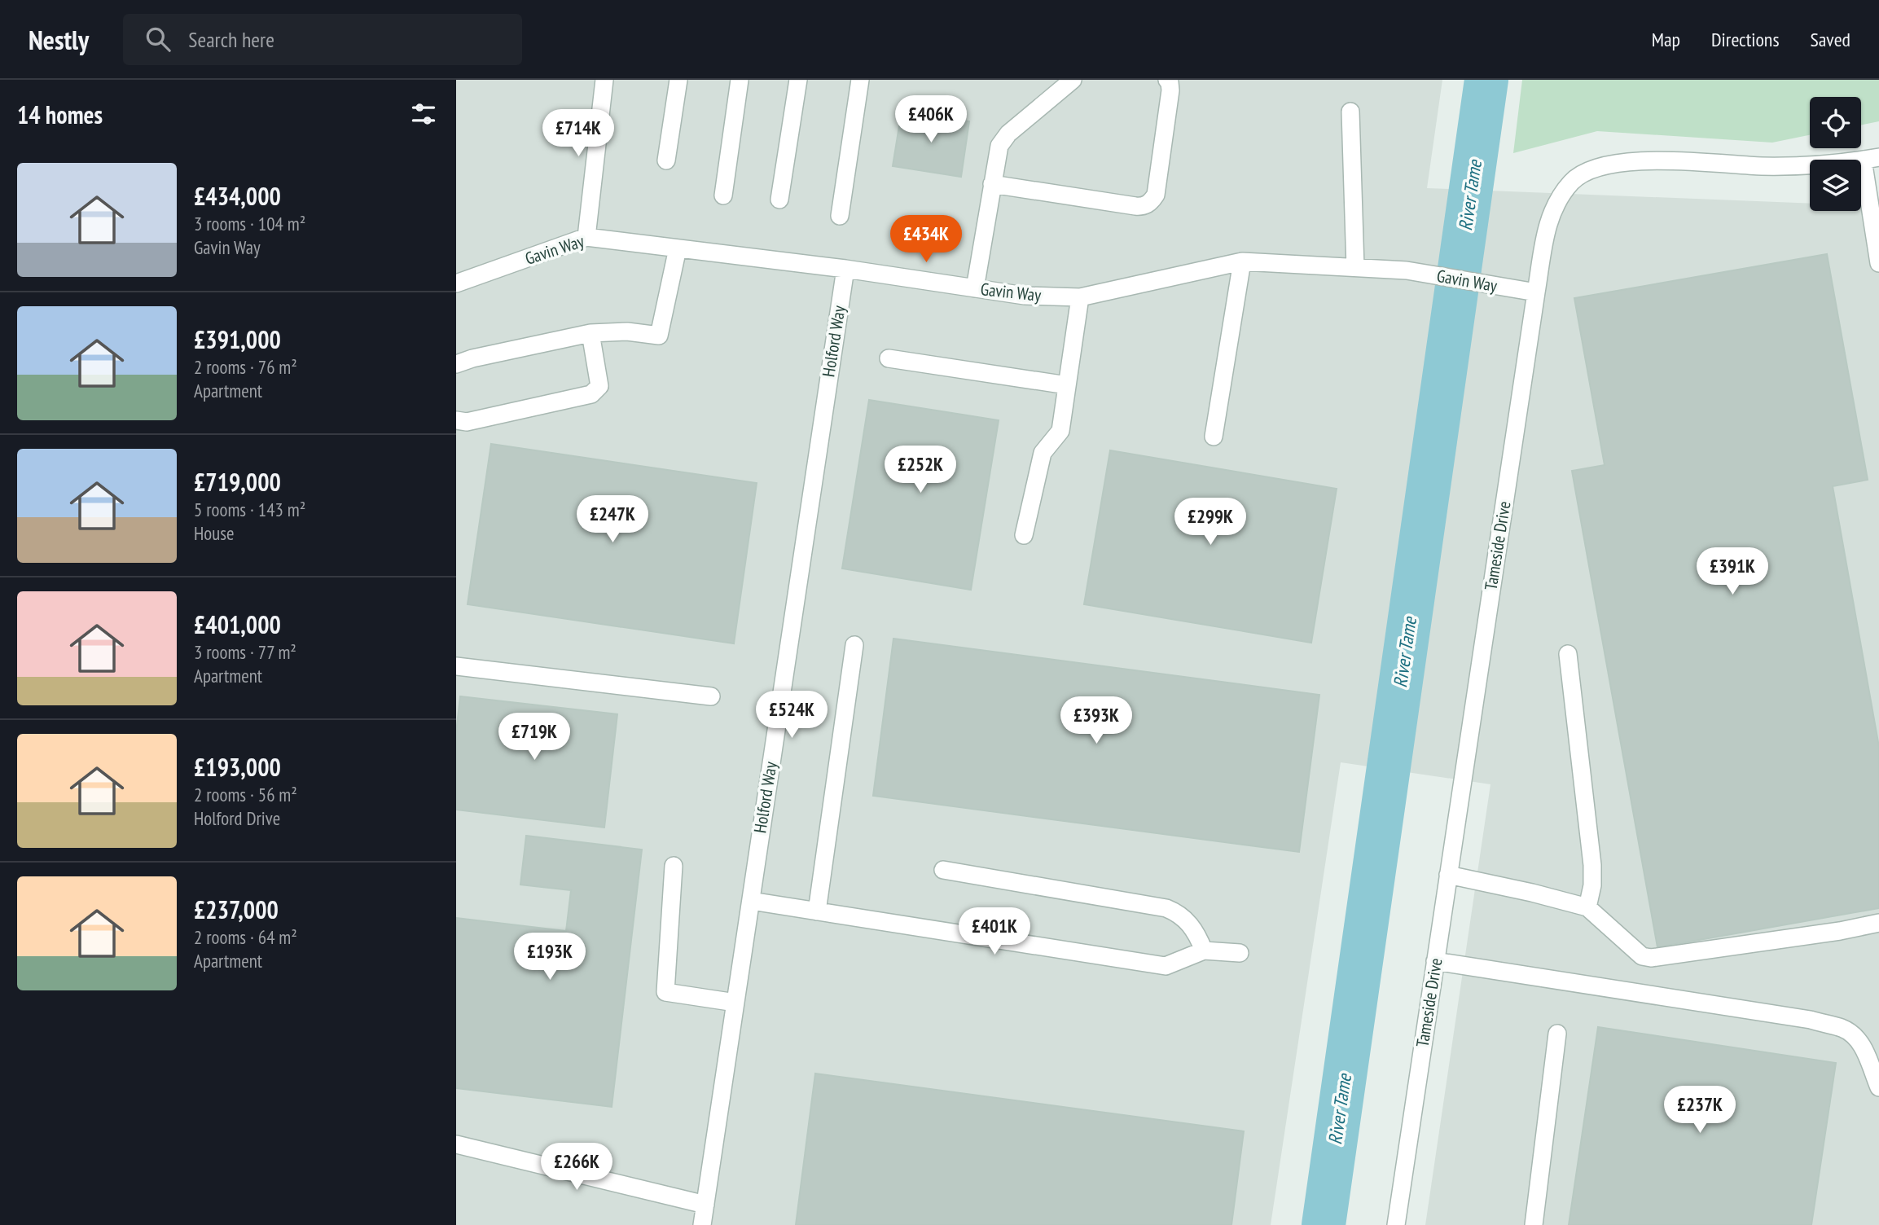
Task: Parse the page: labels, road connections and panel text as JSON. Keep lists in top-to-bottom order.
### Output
{
  "streets": {
    "street": ["Gavin Way", "Holford Way", "Tameside Drive"]
  },
  "crossings": [
    ["Gavin Way", "Holford Way"],
    ["Gavin Way", "Tameside Drive"]
  ],
  "water": ["River Tame"],
  "page": {
    "header": "Nestly",
    "search": "Search here",
    "nav": ["Map", "Directions", "Saved"],
    "heading": "14 homes",
    "price": [
      "£406K",
      "£714K",
      "£434K",
      "£252K",
      "£247K",
      "£299K",
      "£391K",
      "£524K",
      "£393K",
      "£719K",
      "£401K",
      "£193K",
      "£237K",
      "£266K"
    ],
    "list": [
      {
        "name": "£434,000",
        "note": "3 rooms · 104 m² · Gavin Way"
      },
      {
        "name": "£391,000",
        "note": "2 rooms · 76 m² · Apartment"
      },
      {
        "name": "£719,000",
        "note": "5 rooms · 143 m² · House"
      },
      {
        "name": "£401,000",
        "note": "3 rooms · 77 m² · Apartment"
      },
      {
        "name": "£193,000",
        "note": "2 rooms · 56 m² · Holford Drive"
      },
      {
        "name": "£237,000",
        "note": "2 rooms · 64 m² · Apartment"
      }
    ]
  }
}
